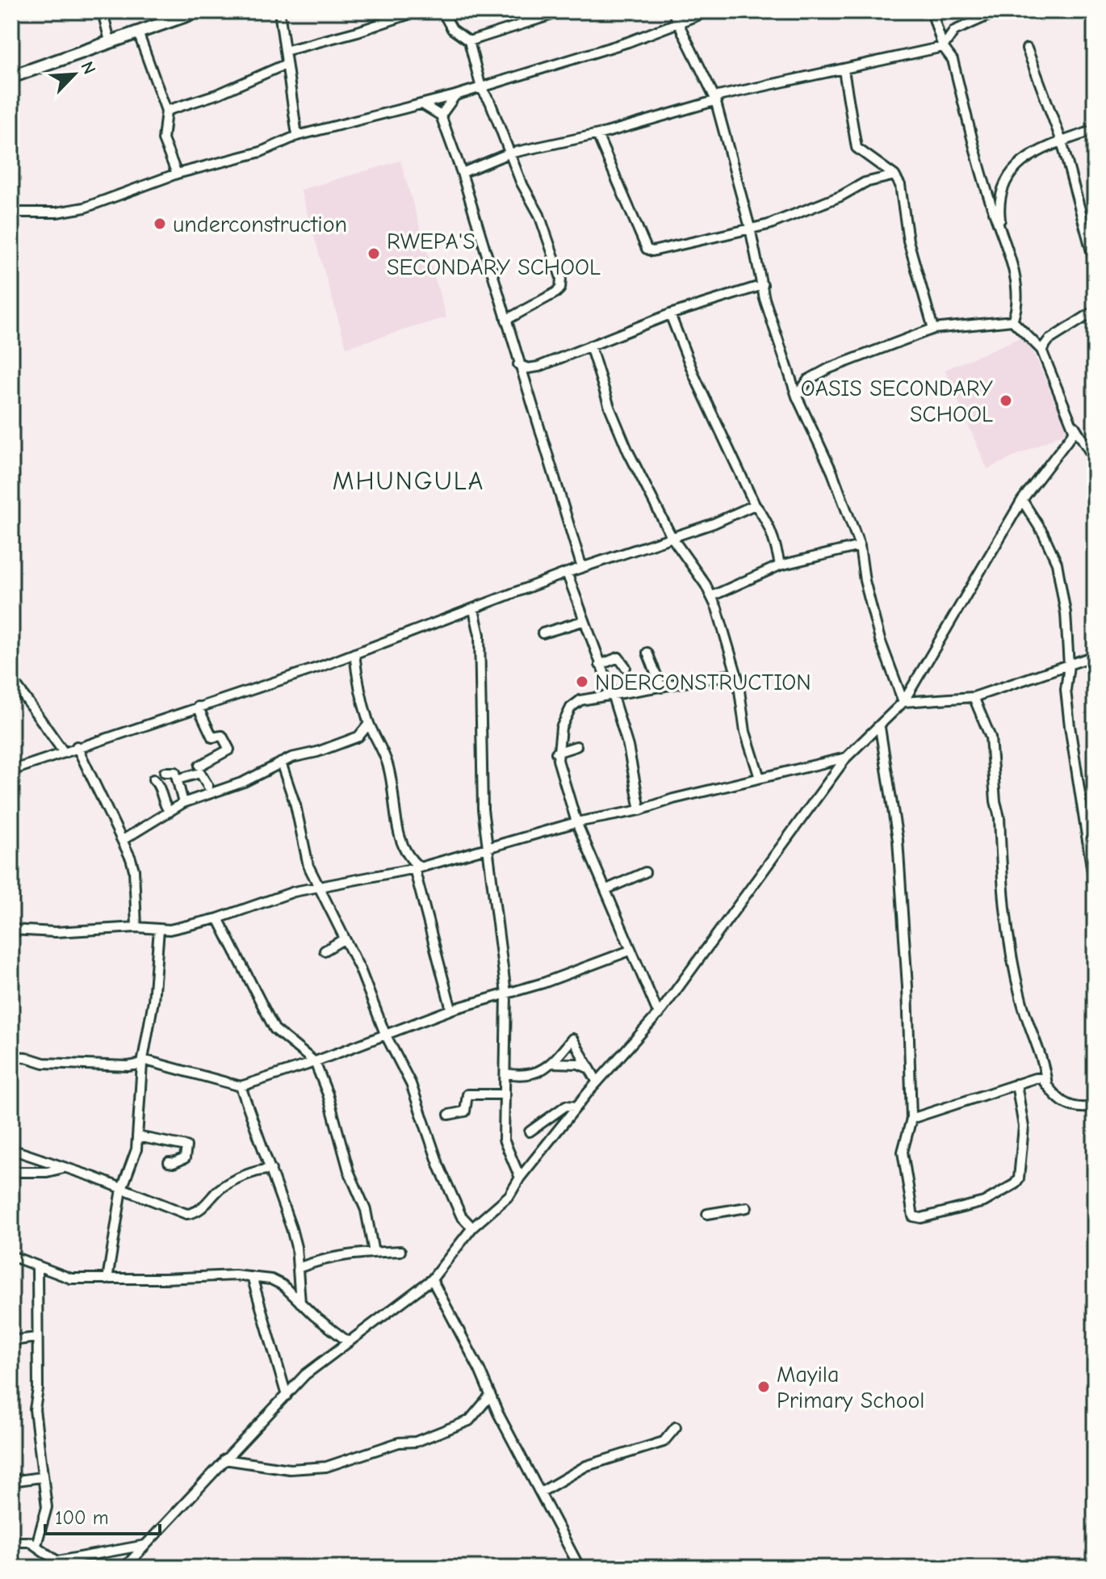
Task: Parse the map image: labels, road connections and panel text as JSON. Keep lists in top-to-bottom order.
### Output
{
  "districts": ["MHUNGULA"],
  "places": [
    "underconstruction",
    "RWEPA'S SECONDARY SCHOOL",
    "OASIS SECONDARY SCHOOL",
    "NDERCONSTRUCTION",
    "Mayila Primary School"
  ],
  "scale_bar": "100 m",
  "north": "top right"
}
